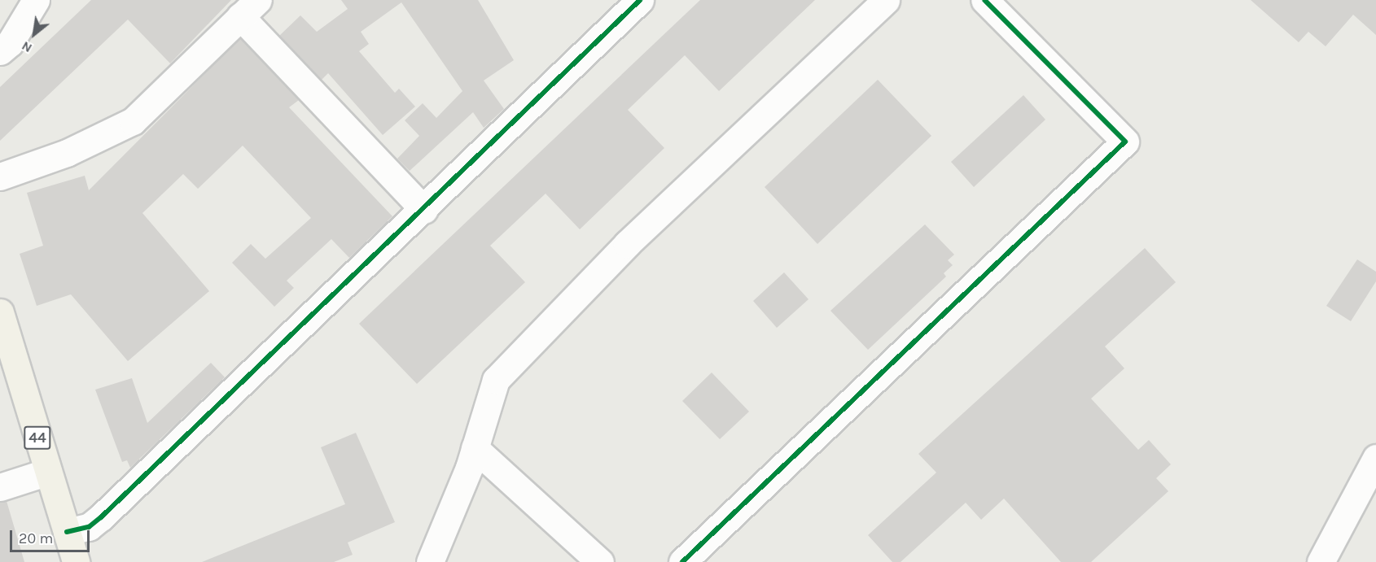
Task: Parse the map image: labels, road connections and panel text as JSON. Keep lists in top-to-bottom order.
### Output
{
  "streets": {
    "main road": ["44"]
  },
  "scale_bar": "20 m",
  "north": "bottom left"
}
